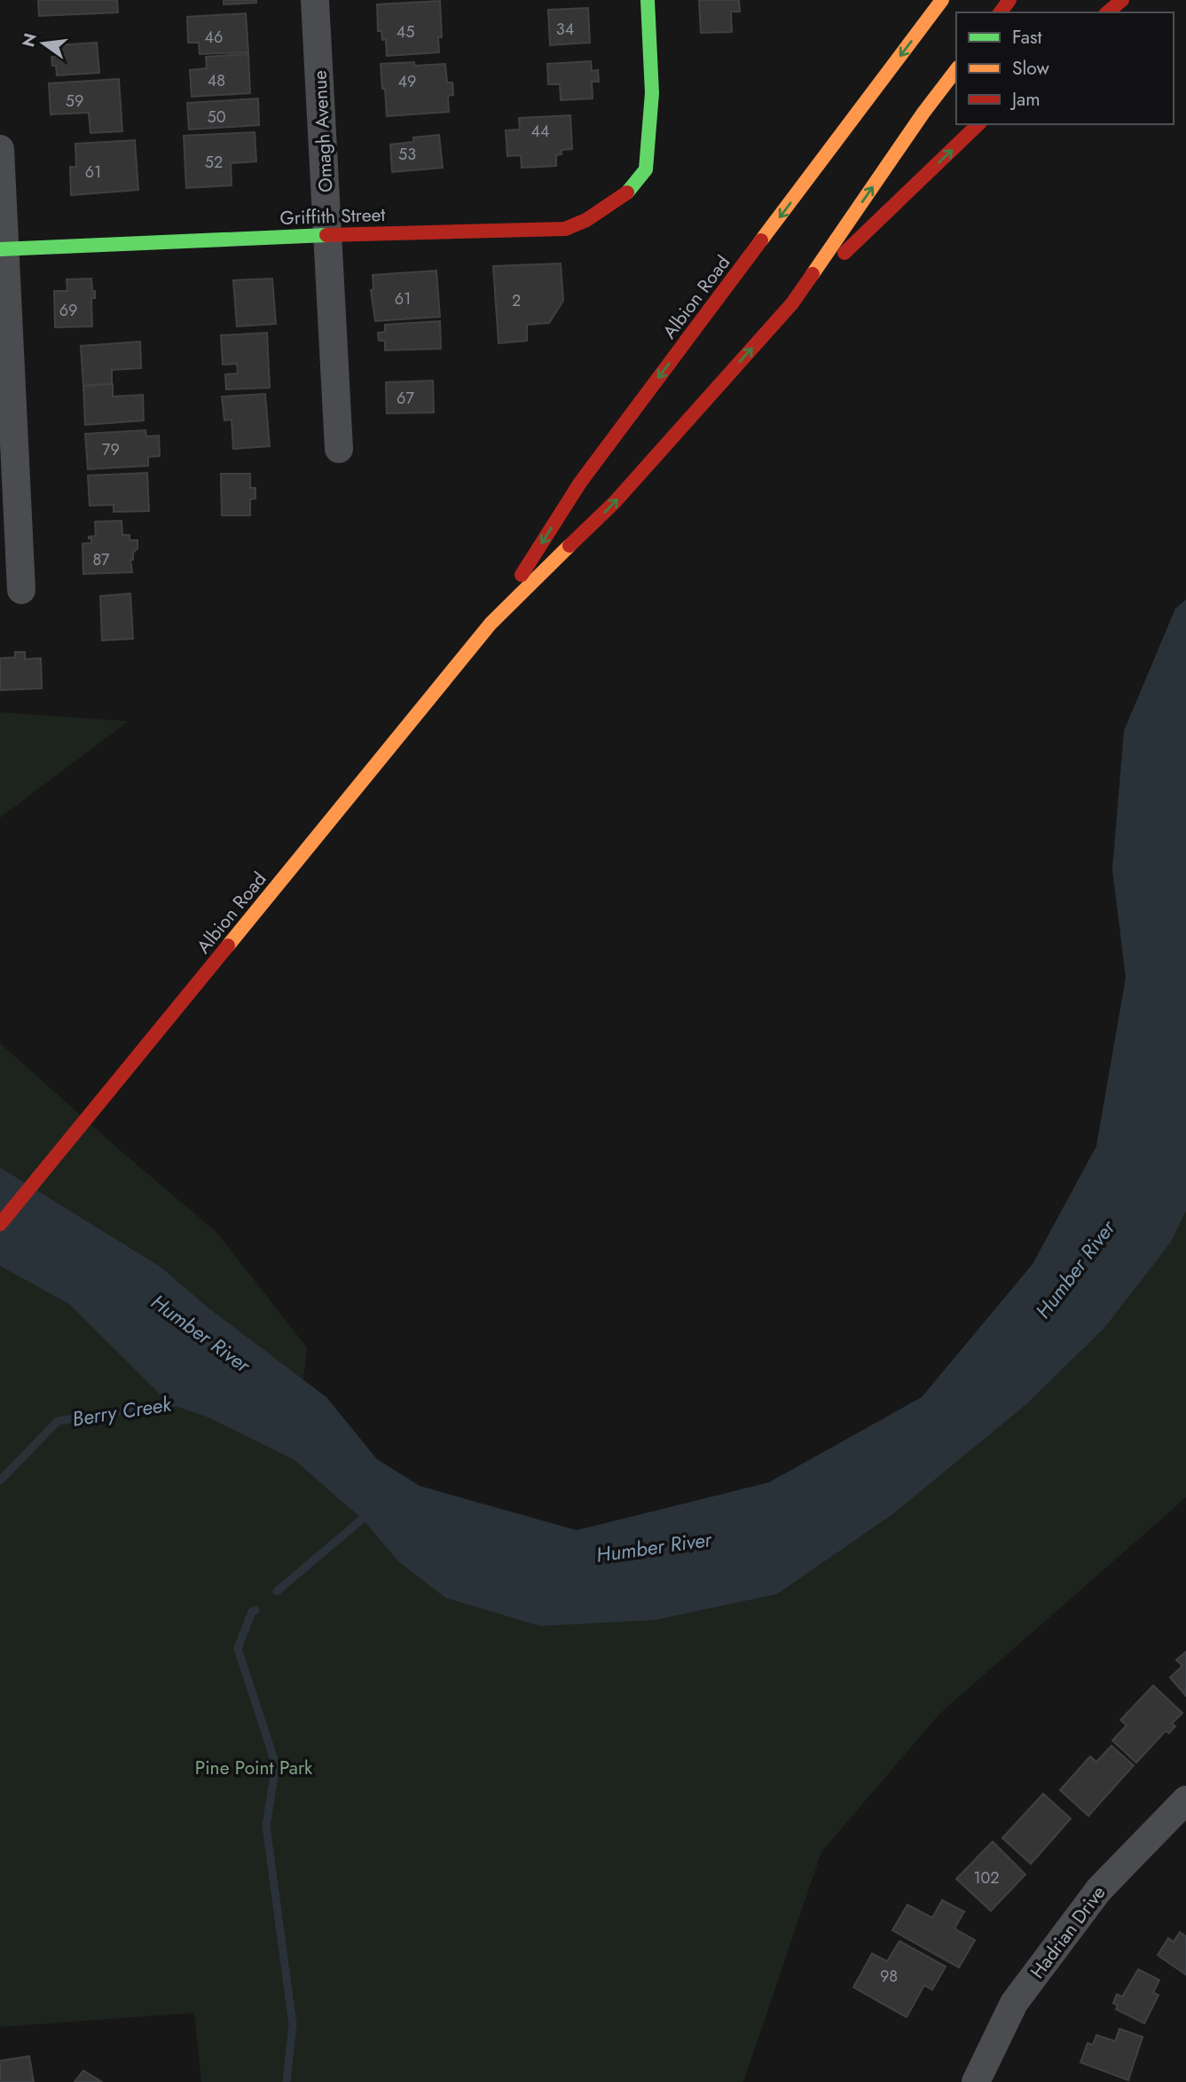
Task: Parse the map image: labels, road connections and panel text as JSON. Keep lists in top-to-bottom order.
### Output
{
  "streets": {
    "main road": ["Griffith Street", "Albion Road"],
    "street": ["Omagh Avenue", "Hadrian Drive"]
  },
  "crossings": [
    ["Omagh Avenue", "Griffith Street"]
  ],
  "water": ["Humber River", "Berry Creek"],
  "parks": ["Pine Point Park"],
  "house_numbers": [
    "34",
    "45",
    "46",
    "48",
    "49",
    "59",
    "50",
    "44",
    "53",
    "52",
    "61",
    "61",
    "2",
    "69",
    "67",
    "79",
    "87",
    "102",
    "98"
  ],
  "legend": ["Fast", "Slow", "Jam"],
  "north": "left"
}
